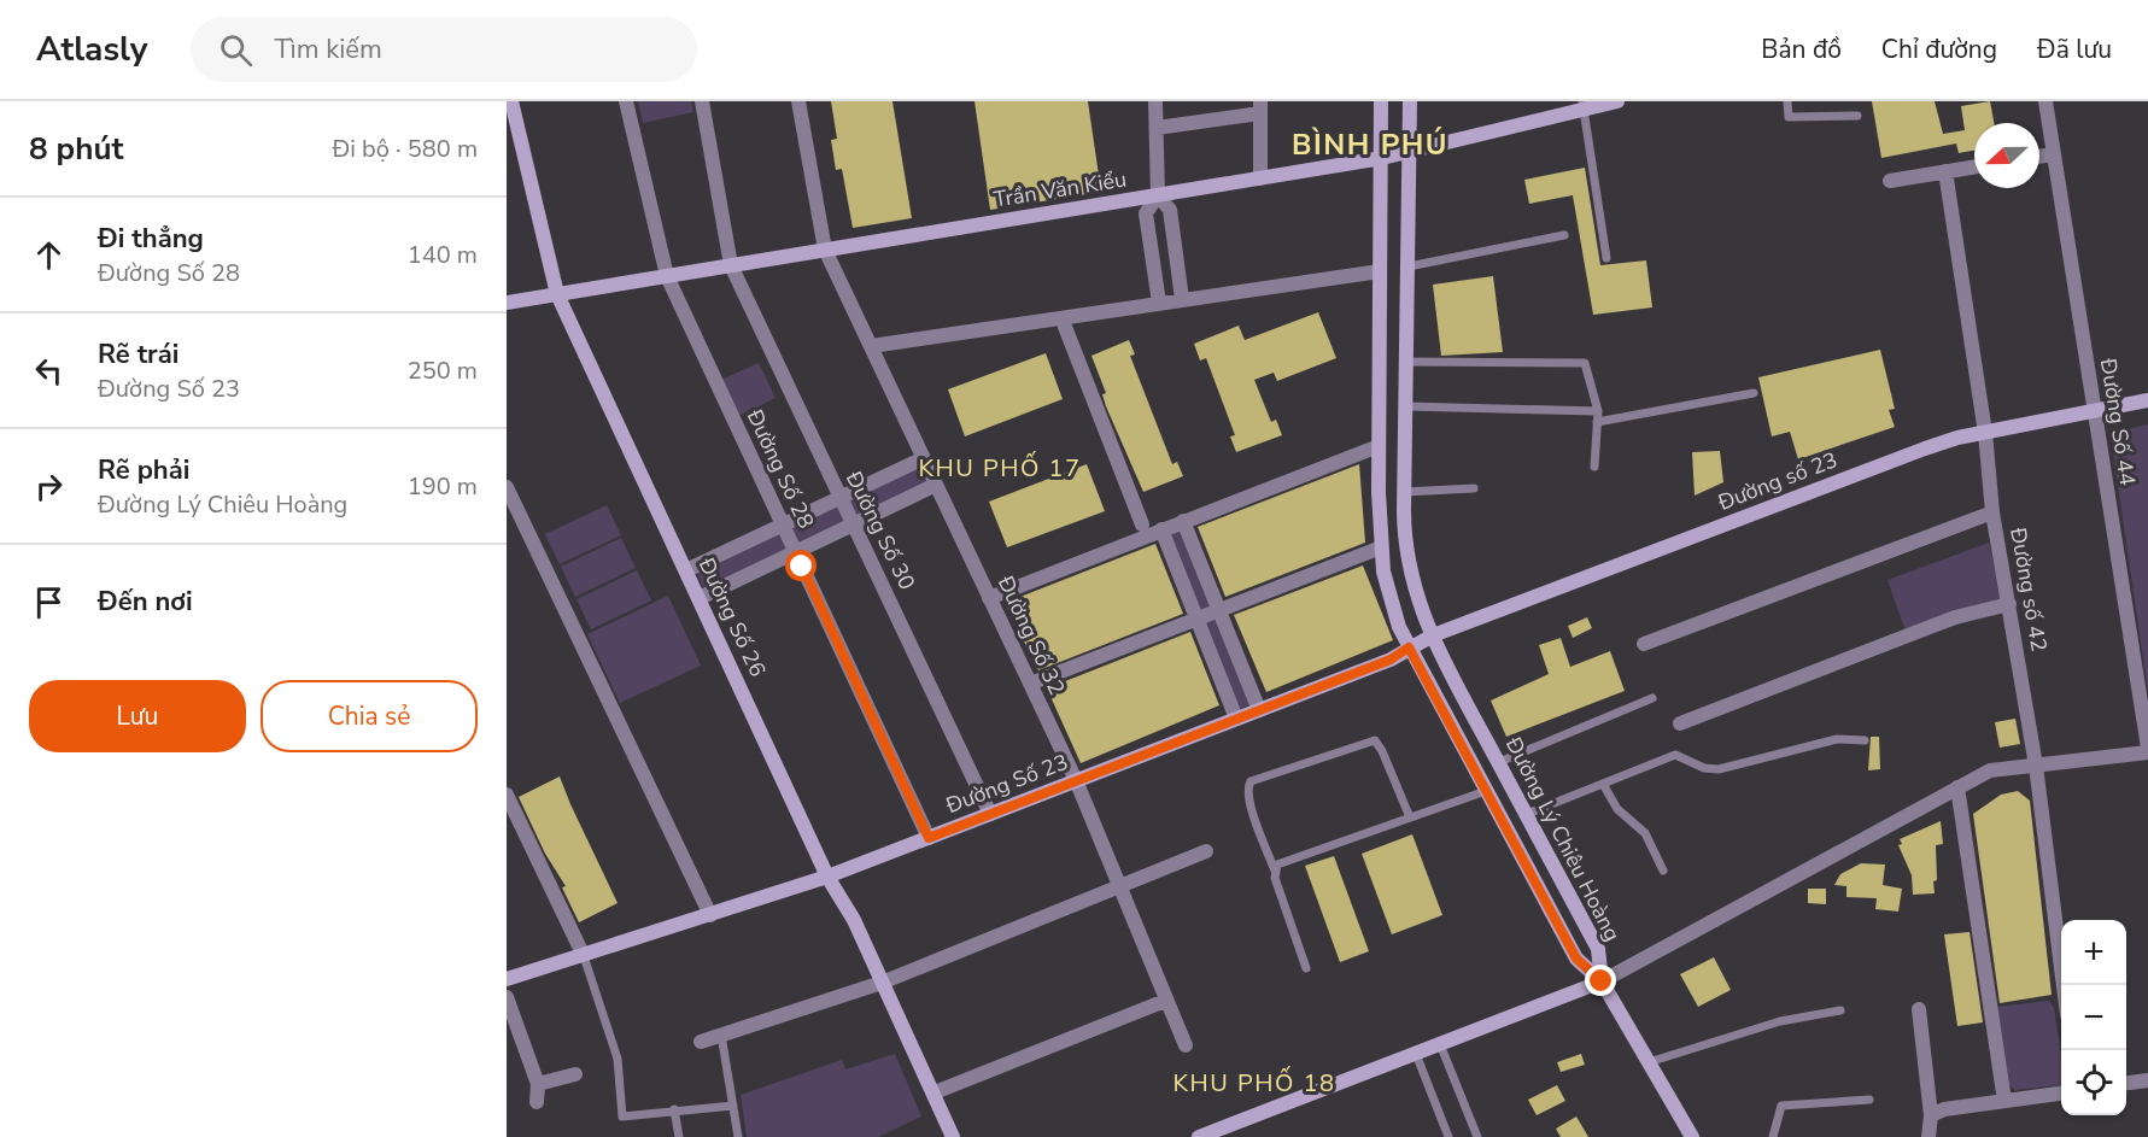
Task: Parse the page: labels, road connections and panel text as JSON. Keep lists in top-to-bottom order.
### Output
{
  "streets": {
    "street": [
      "Trần Văn Kiểu",
      "Đường Số 44",
      "Đường Số 28",
      "Đường số 23",
      "Đường Số 30",
      "Đường số 42",
      "Đường Số 26",
      "Đường Số 32",
      "Đường Số 23",
      "Đường Lý Chiêu Hoàng"
    ]
  },
  "crossings": [
    ["Trần Văn Kiểu", "Đường Số 28"],
    ["Trần Văn Kiểu", "Đường Số 30"],
    ["Trần Văn Kiểu", "Đường Số 26"],
    ["Trần Văn Kiểu", "Đường Số 32"],
    ["Trần Văn Kiểu", "Đường Lý Chiêu Hoàng"],
    ["Đường Số 44", "Đường số 23"],
    ["Đường Số 28", "Đường Số 23"],
    ["Đường số 23", "Đường số 42"],
    ["Đường số 23", "Đường Số 23"],
    ["Đường số 23", "Đường Lý Chiêu Hoàng"],
    ["Đường Số 30", "Đường Số 23"],
    ["Đường Số 26", "Đường Số 23"],
    ["Đường Số 32", "Đường Số 23"],
    ["Đường Số 23", "Đường Lý Chiêu Hoàng"]
  ],
  "districts": ["BÌNH PHÚ", "KHU PHỐ 17", "KHU PHỐ 18"],
  "north": "left",
  "page": {
    "header": "Atlasly",
    "search": "Tìm kiếm",
    "nav": ["Bản đồ", "Chỉ đường", "Đã lưu"],
    "heading": ["8 phút", "Đi bộ · 580 m"],
    "list": [
      ["Đi thẳng", "Đường Số 28", "140 m"],
      ["Rẽ trái", "Đường Số 23", "250 m"],
      ["Rẽ phải", "Đường Lý Chiêu Hoàng", "190 m"],
      "Đến nơi"
    ],
    "buttons": ["Lưu", "Chia sẻ"],
    "map_buttons": ["+", "−"]
  }
}
